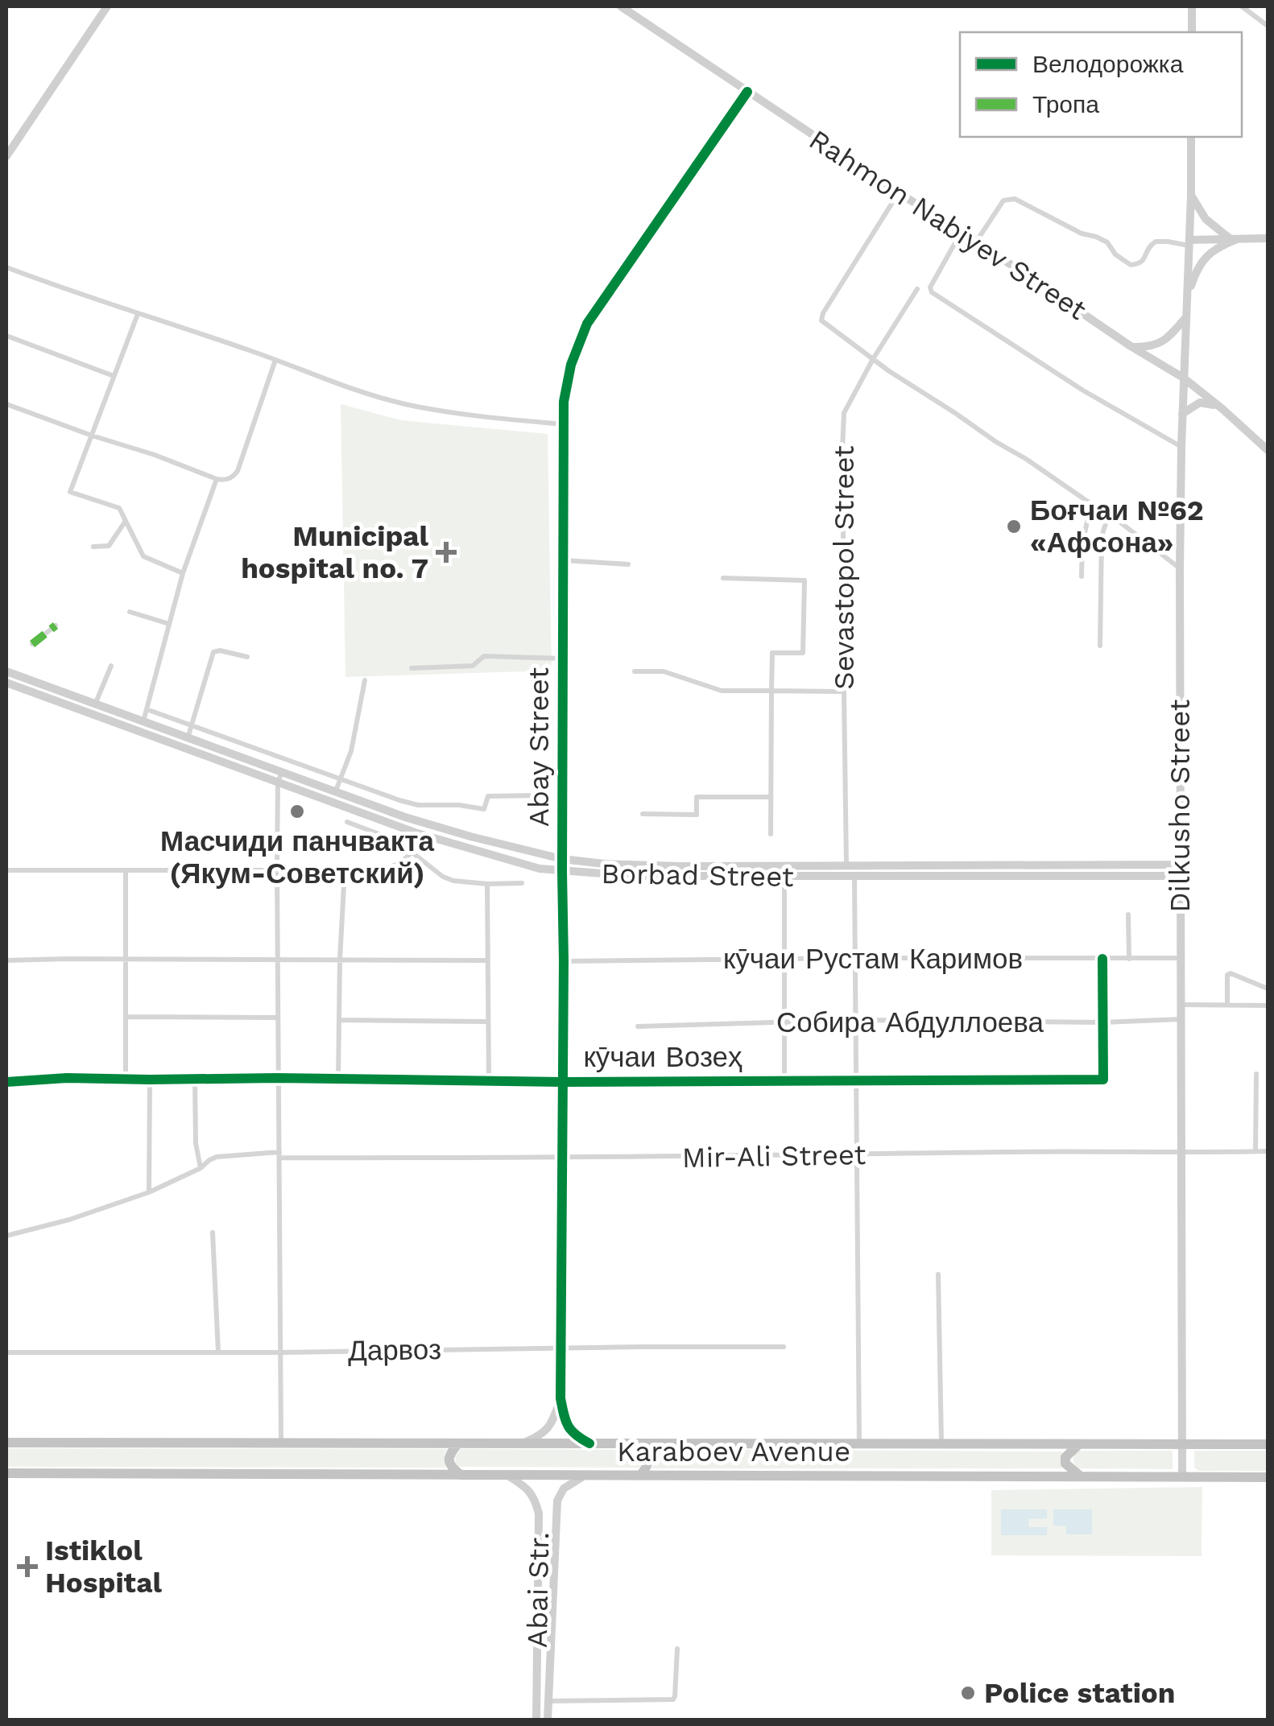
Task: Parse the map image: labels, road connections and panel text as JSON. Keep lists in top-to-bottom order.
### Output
{
  "streets": {
    "highway": ["Karaboev Avenue"],
    "main road": [
      "Rahmon Nabiyev Street",
      "Abay Street",
      "Dilkusho Street",
      "Borbad Street",
      "Abai Str."
    ],
    "street": [
      "Sevastopol Street",
      "кӯчаи Рустам Каримов",
      "Собира Абдуллоева",
      "кӯчаи Возеҳ",
      "Mir-Ali Street",
      "Дарвоз"
    ]
  },
  "crossings": [
    ["Rahmon Nabiyev Street", "Abay Street"],
    ["Rahmon Nabiyev Street", "Dilkusho Street"],
    ["Sevastopol Street", "Borbad Street"],
    ["Abay Street", "Borbad Street"],
    ["Abay Street", "кӯчаи Рустам Каримов"],
    ["Abay Street", "кӯчаи Возеҳ"],
    ["Abay Street", "Mir-Ali Street"],
    ["Abay Street", "Дарвоз"],
    ["Abay Street", "Karaboev Avenue"],
    ["Dilkusho Street", "Borbad Street"],
    ["Dilkusho Street", "кӯчаи Рустам Каримов"],
    ["Dilkusho Street", "Собира Абдуллоева"],
    ["Dilkusho Street", "Mir-Ali Street"],
    ["Dilkusho Street", "Karaboev Avenue"],
    ["кӯчаи Рустам Каримов", "кӯчаи Возеҳ"],
    ["Собира Абдуллоева", "кӯчаи Возеҳ"],
    ["Karaboev Avenue", "Abai Str."]
  ],
  "places": {
    "other": ["Боғчаи №62 «Афсона»", "Масчиди панчвакта (Якум-Советский)", "Police station"],
    "health": ["Municipal hospital no. 7", "Istiklol Hospital"]
  },
  "legend": ["Велодорожка", "Тропа"]
}
